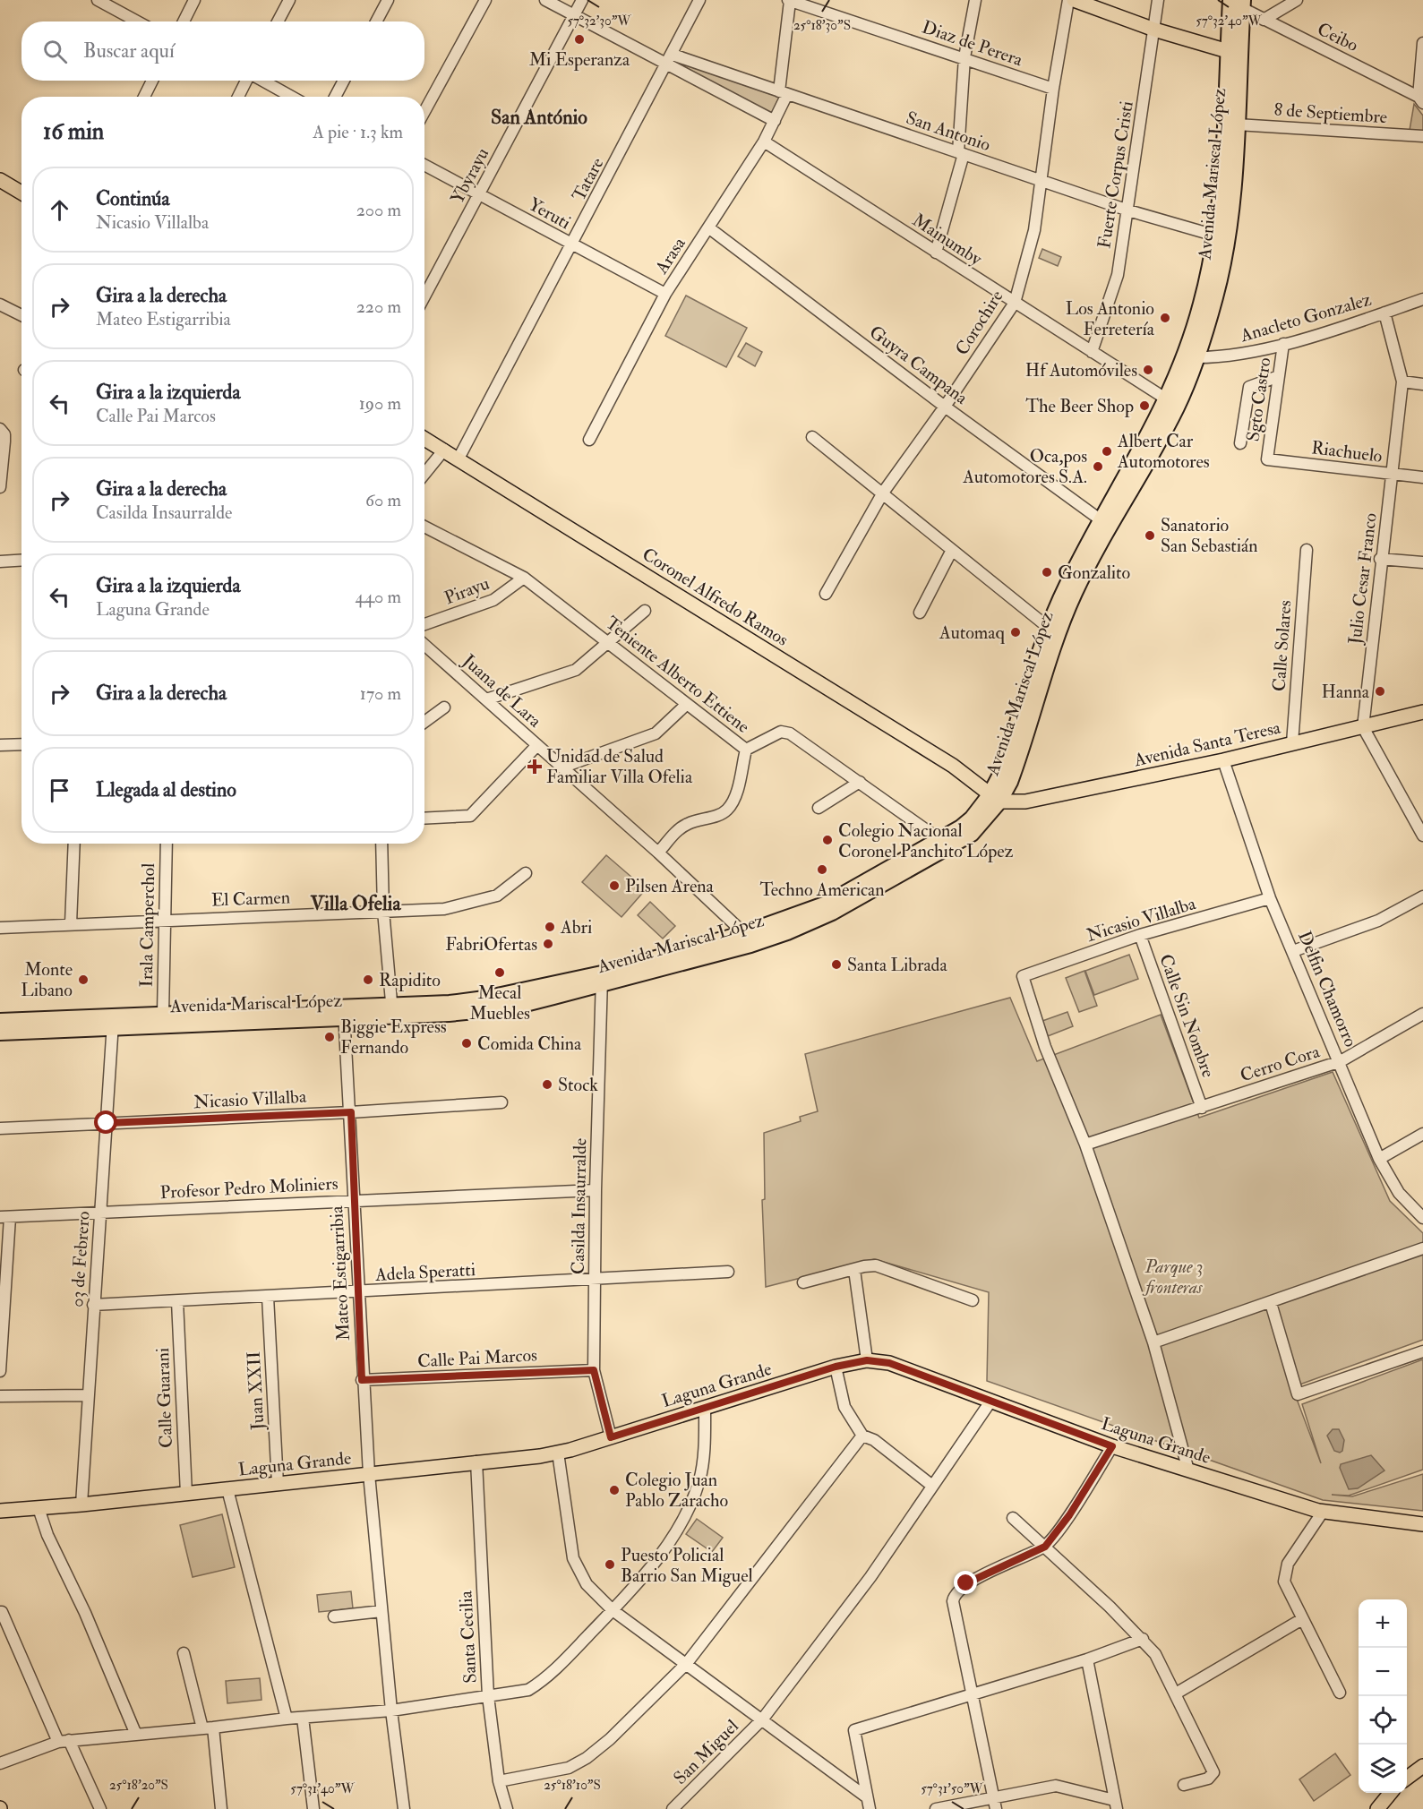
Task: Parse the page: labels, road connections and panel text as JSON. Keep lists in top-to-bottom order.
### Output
{
  "streets": {
    "highway": ["Avenida Mariscal López"],
    "main road": ["Coronel Alfredo Ramos", "Avenida Santa Teresa", "Laguna Grande"],
    "street": [
      "Ceibo",
      "Diaz de Perera",
      "8 de Septiembre",
      "San Antonio",
      "Fuerte Corpus Cristi",
      "Ybyrayu",
      "Tatare",
      "Yeruti",
      "Mainumby",
      "Arasa",
      "Anacleto Gonzalez",
      "Corochire",
      "Guyra Campana",
      "Sgto Castro",
      "Riachuelo",
      "Julio Cesar Franco",
      "Pirayu",
      "Calle Solares",
      "Teniente Alberto Ettiene",
      "Juana de Lara",
      "El Carmen",
      "Nicasio Villalba",
      "Irala Camperchol",
      "Delfin Chamorro",
      "Calle Sin Nombre",
      "Cerro Cora",
      "Profesor Pedro Moliniers",
      "Casilda Insaurralde",
      "03 de Febrero",
      "Adela Speratti",
      "Mateo Estigarribia",
      "Calle Pai Marcos",
      "Juan XXII",
      "Calle Guarani",
      "Santa Cecilia",
      "San Miguel"
    ]
  },
  "crossings": [
    ["Ceibo", "Avenida Mariscal López"],
    ["Diaz de Perera", "Arasa"],
    ["Diaz de Perera", "Corochire"],
    ["8 de Septiembre", "Avenida Mariscal López"],
    ["San Antonio", "Avenida Mariscal López"],
    ["San Antonio", "Fuerte Corpus Cristi"],
    ["San Antonio", "Tatare"],
    ["San Antonio", "Arasa"],
    ["San Antonio", "Corochire"],
    ["Avenida Mariscal López", "Mainumby"],
    ["Avenida Mariscal López", "Anacleto Gonzalez"],
    ["Avenida Mariscal López", "Guyra Campana"],
    ["Avenida Mariscal López", "Coronel Alfredo Ramos"],
    ["Avenida Mariscal López", "Teniente Alberto Ettiene"],
    ["Avenida Mariscal López", "Juana de Lara"],
    ["Avenida Mariscal López", "Avenida Santa Teresa"],
    ["Avenida Mariscal López", "Irala Camperchol"],
    ["Avenida Mariscal López", "Casilda Insaurralde"],
    ["Avenida Mariscal López", "03 de Febrero"],
    ["Avenida Mariscal López", "Mateo Estigarribia"],
    ["Fuerte Corpus Cristi", "Mainumby"],
    ["Ybyrayu", "Yeruti"],
    ["Tatare", "Yeruti"],
    ["Tatare", "Coronel Alfredo Ramos"],
    ["Yeruti", "Arasa"],
    ["Mainumby", "Arasa"],
    ["Mainumby", "Corochire"],
    ["Arasa", "Guyra Campana"],
    ["Anacleto Gonzalez", "Sgto Castro"],
    ["Anacleto Gonzalez", "Julio Cesar Franco"],
    ["Corochire", "Guyra Campana"],
    ["Sgto Castro", "Riachuelo"],
    ["Riachuelo", "Julio Cesar Franco"],
    ["Julio Cesar Franco", "Avenida Santa Teresa"],
    ["Pirayu", "Teniente Alberto Ettiene"],
    ["Coronel Alfredo Ramos", "Avenida Santa Teresa"],
    ["Calle Solares", "Avenida Santa Teresa"],
    ["Avenida Santa Teresa", "Delfin Chamorro"],
    ["El Carmen", "Irala Camperchol"],
    ["Nicasio Villalba", "Delfin Chamorro"],
    ["Nicasio Villalba", "Calle Sin Nombre"],
    ["Nicasio Villalba", "Cerro Cora"],
    ["Nicasio Villalba", "03 de Febrero"],
    ["Nicasio Villalba", "Mateo Estigarribia"],
    ["Delfin Chamorro", "Cerro Cora"],
    ["Calle Sin Nombre", "Cerro Cora"],
    ["Profesor Pedro Moliniers", "Casilda Insaurralde"],
    ["Profesor Pedro Moliniers", "03 de Febrero"],
    ["Profesor Pedro Moliniers", "Mateo Estigarribia"],
    ["Casilda Insaurralde", "Adela Speratti"],
    ["Casilda Insaurralde", "Calle Pai Marcos"],
    ["Casilda Insaurralde", "Laguna Grande"],
    ["03 de Febrero", "Adela Speratti"],
    ["03 de Febrero", "Laguna Grande"],
    ["Adela Speratti", "Mateo Estigarribia"],
    ["Adela Speratti", "Juan XXII"],
    ["Adela Speratti", "Calle Guarani"],
    ["Mateo Estigarribia", "Calle Pai Marcos"],
    ["Mateo Estigarribia", "Laguna Grande"],
    ["Laguna Grande", "Juan XXII"],
    ["Laguna Grande", "Calle Guarani"],
    ["Laguna Grande", "Santa Cecilia"],
    ["Laguna Grande", "San Miguel"]
  ],
  "districts": ["San António", "Villa Ofelia"],
  "parks": ["Parque 3 fronteras"],
  "places": {
    "other": [
      "Mi Esperanza",
      "Los Antonio Ferretería",
      "Hf Automóviles",
      "The Beer Shop",
      "Albert Car Automotores",
      "Oca,pos Automotores S.A.",
      "Sanatorio San Sebastián",
      "Gonzalito",
      "Automaq",
      "Hanna",
      "Colegio Nacional Coronel Panchito López",
      "Techno American",
      "Pilsen Arena",
      "Abri",
      "FabriOfertas",
      "Santa Librada",
      "Mecal Muebles",
      "Monte Libano",
      "Rapidito",
      "Biggie Express Fernando",
      "Comida China",
      "Stock",
      "Colegio Juan Pablo Zaracho",
      "Puesto Policial Barrio San Miguel"
    ],
    "health": ["Unidad de Salud Familiar Villa Ofelia"]
  },
  "page": {
    "search": "Buscar aquí",
    "heading": ["16 min", "A pie · 1.3 km"],
    "list": [
      ["Continúa", "Nicasio Villalba", "200 m"],
      ["Gira a la derecha", "Mateo Estigarribia", "220 m"],
      ["Gira a la izquierda", "Calle Pai Marcos", "190 m"],
      ["Gira a la derecha", "Casilda Insaurralde", "60 m"],
      ["Gira a la izquierda", "Laguna Grande", "440 m"],
      ["Gira a la derecha", "170 m"],
      "Llegada al destino"
    ],
    "map_buttons": ["+", "−"]
  },
  "coordinates": [
    "57°32'40\"W",
    "57°32'30\"W",
    "25°18'30\"S",
    "25°18'20\"S",
    "25°18'10\"S",
    "57°31'40\"W",
    "57°31'50\"W"
  ]
}
